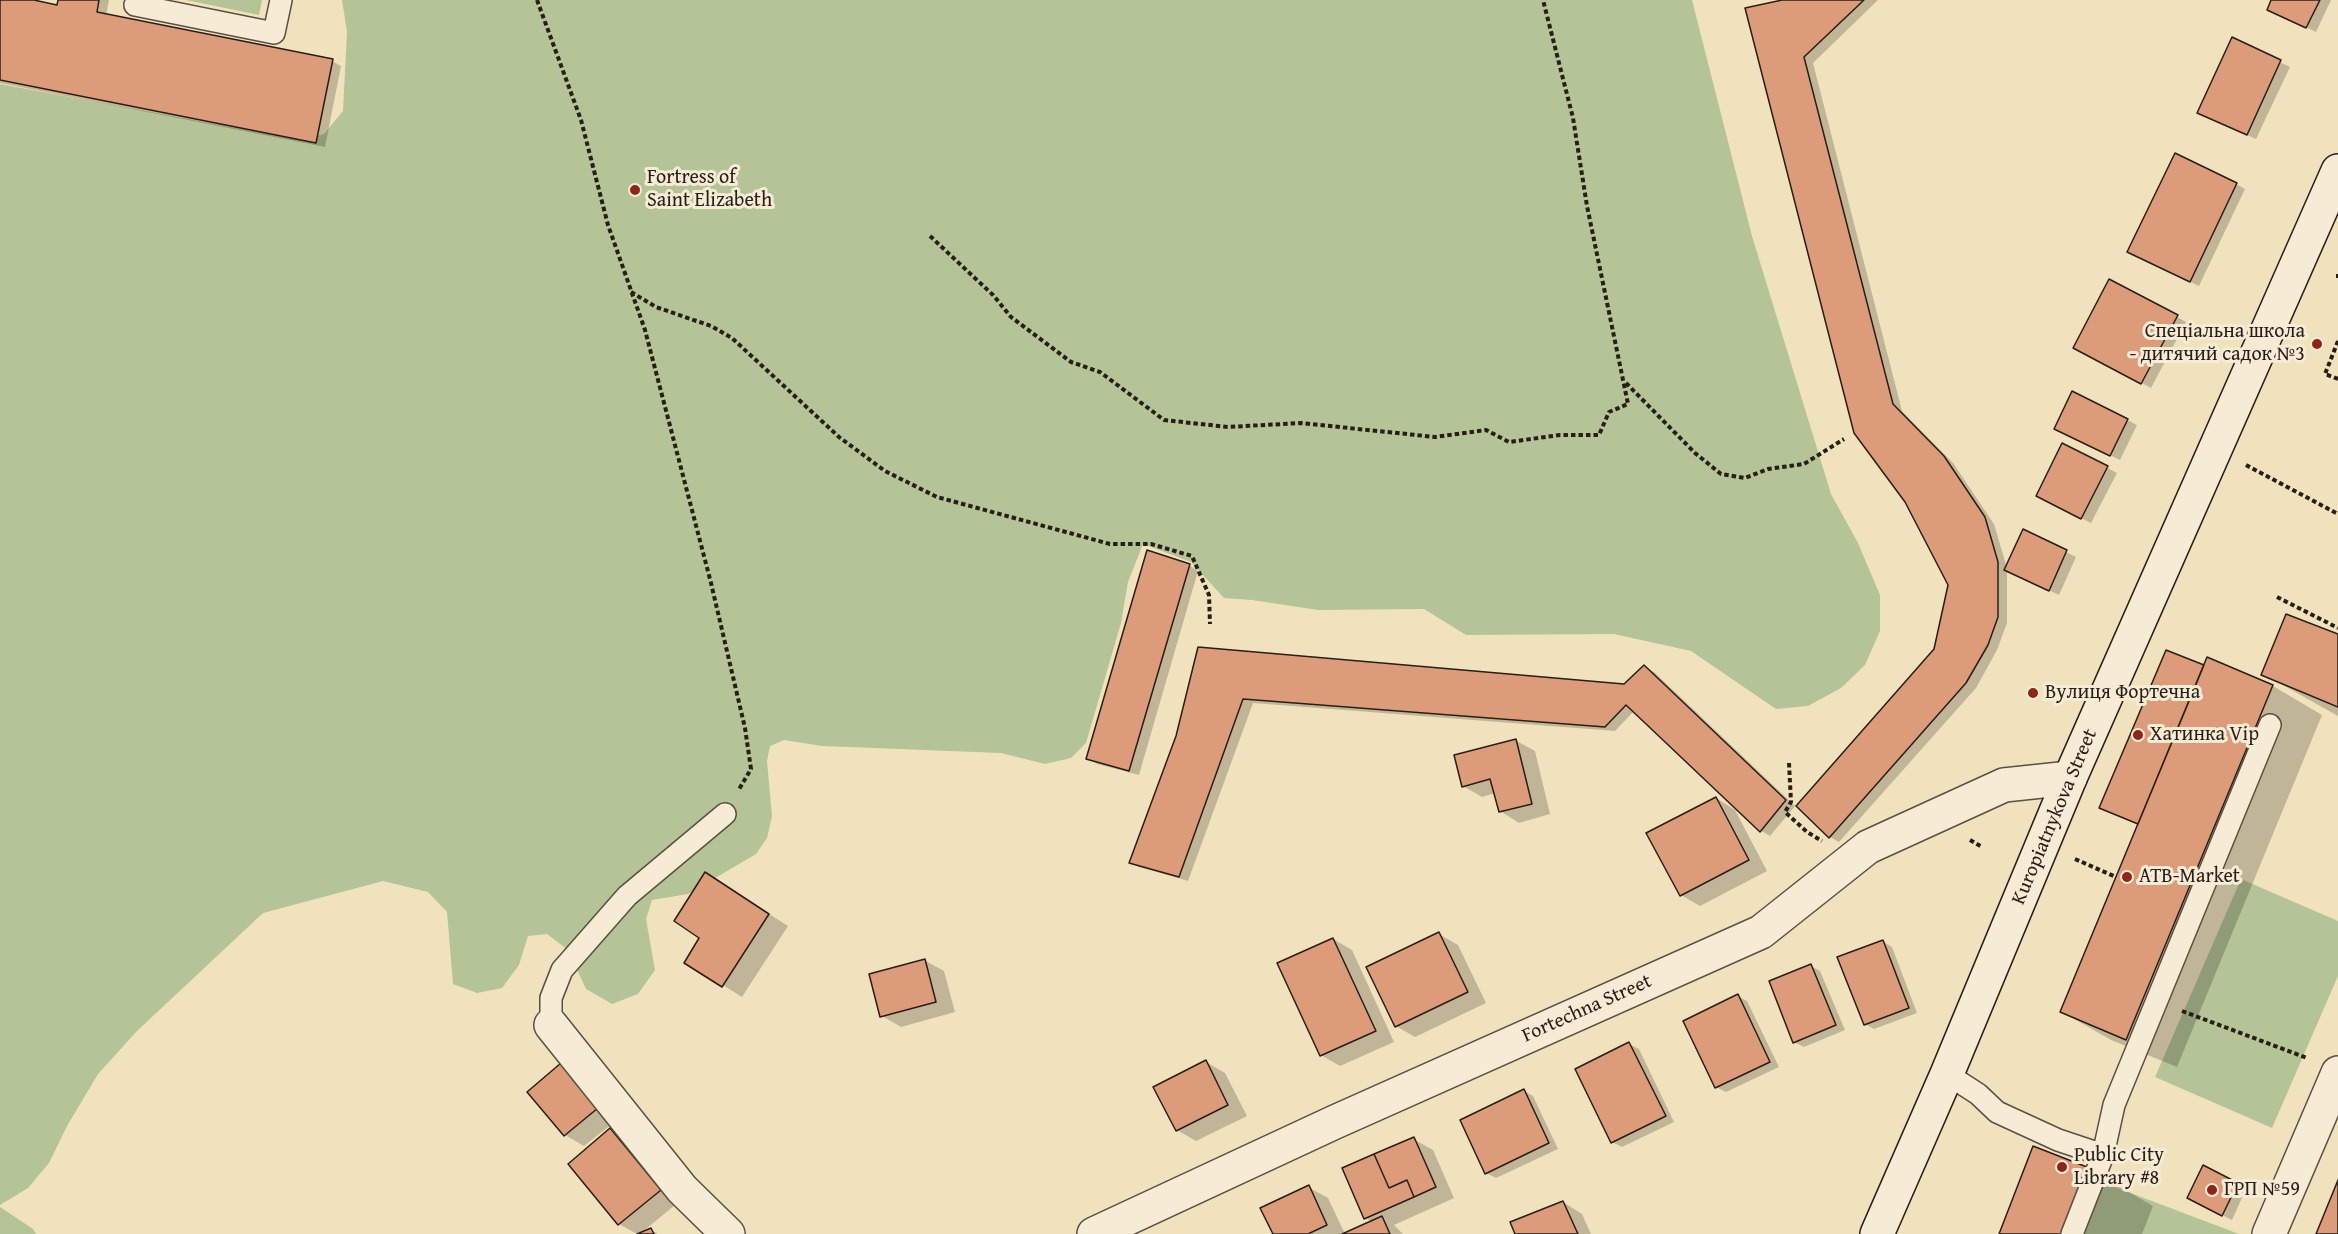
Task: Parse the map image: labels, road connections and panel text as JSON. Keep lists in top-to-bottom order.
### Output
{
  "streets": {
    "street": ["Kuropiatnykova Street", "Fortechna Street"]
  },
  "crossings": [
    ["Kuropiatnykova Street", "Fortechna Street"]
  ],
  "places": [
    "Fortress of Saint Elizabeth",
    "Спеціальна школа - дитячий садок №3",
    "Вулиця Фортечна",
    "Хатинка Vip",
    "ATB-Market",
    "Public City Library #8",
    "ГРП №59"
  ]
}
